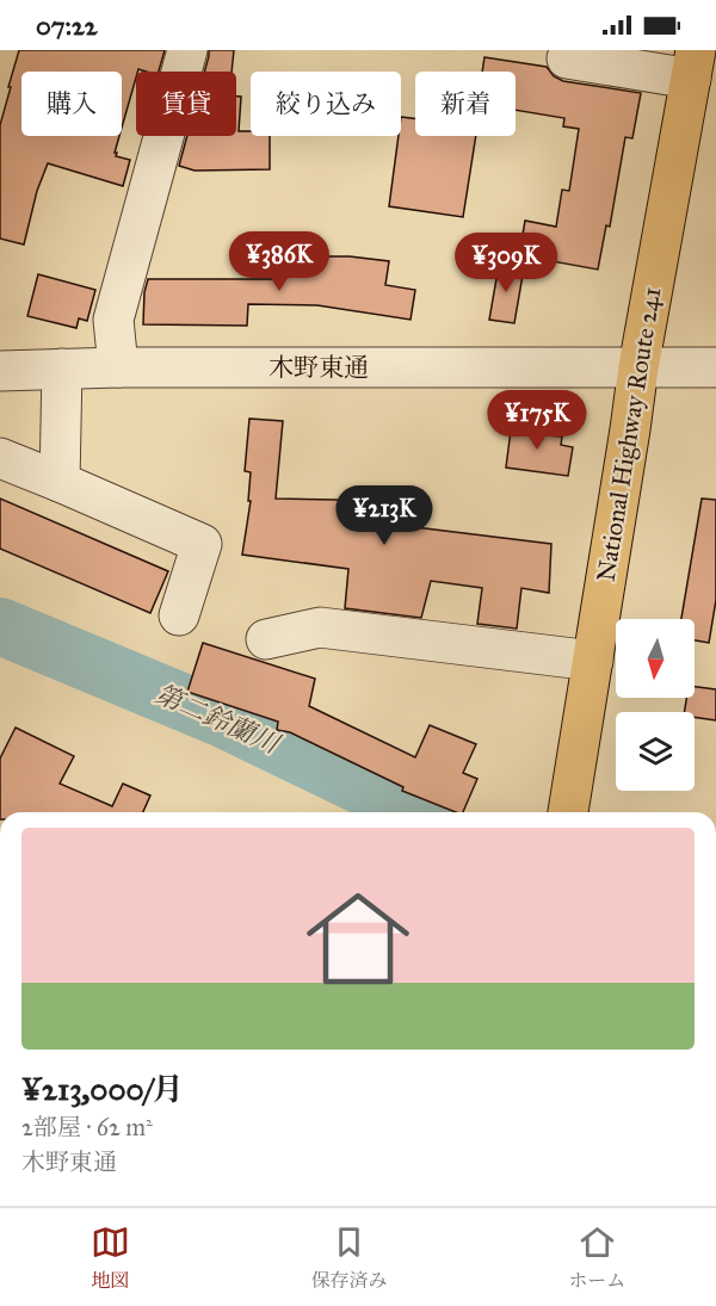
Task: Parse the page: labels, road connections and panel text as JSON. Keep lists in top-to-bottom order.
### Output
{
  "streets": {
    "highway": ["National Highway Route 241"],
    "street": ["木野東通"]
  },
  "crossings": [
    ["木野東通", "National Highway Route 241"]
  ],
  "water": ["第二鈴蘭川"],
  "north": "bottom",
  "page": {
    "status": "07:22",
    "chip": [
      "購入",
      "賃貸",
      "絞り込み",
      "新着"
    ],
    "price": [
      "¥386K",
      "¥309K",
      "¥175K",
      "¥213K"
    ],
    "list": [
      {
        "name": "¥213,000/月",
        "note": "2部屋 · 62 m² · 木野東通"
      }
    ],
    "tabs": ["地図", "保存済み", "ホーム"]
  }
}
